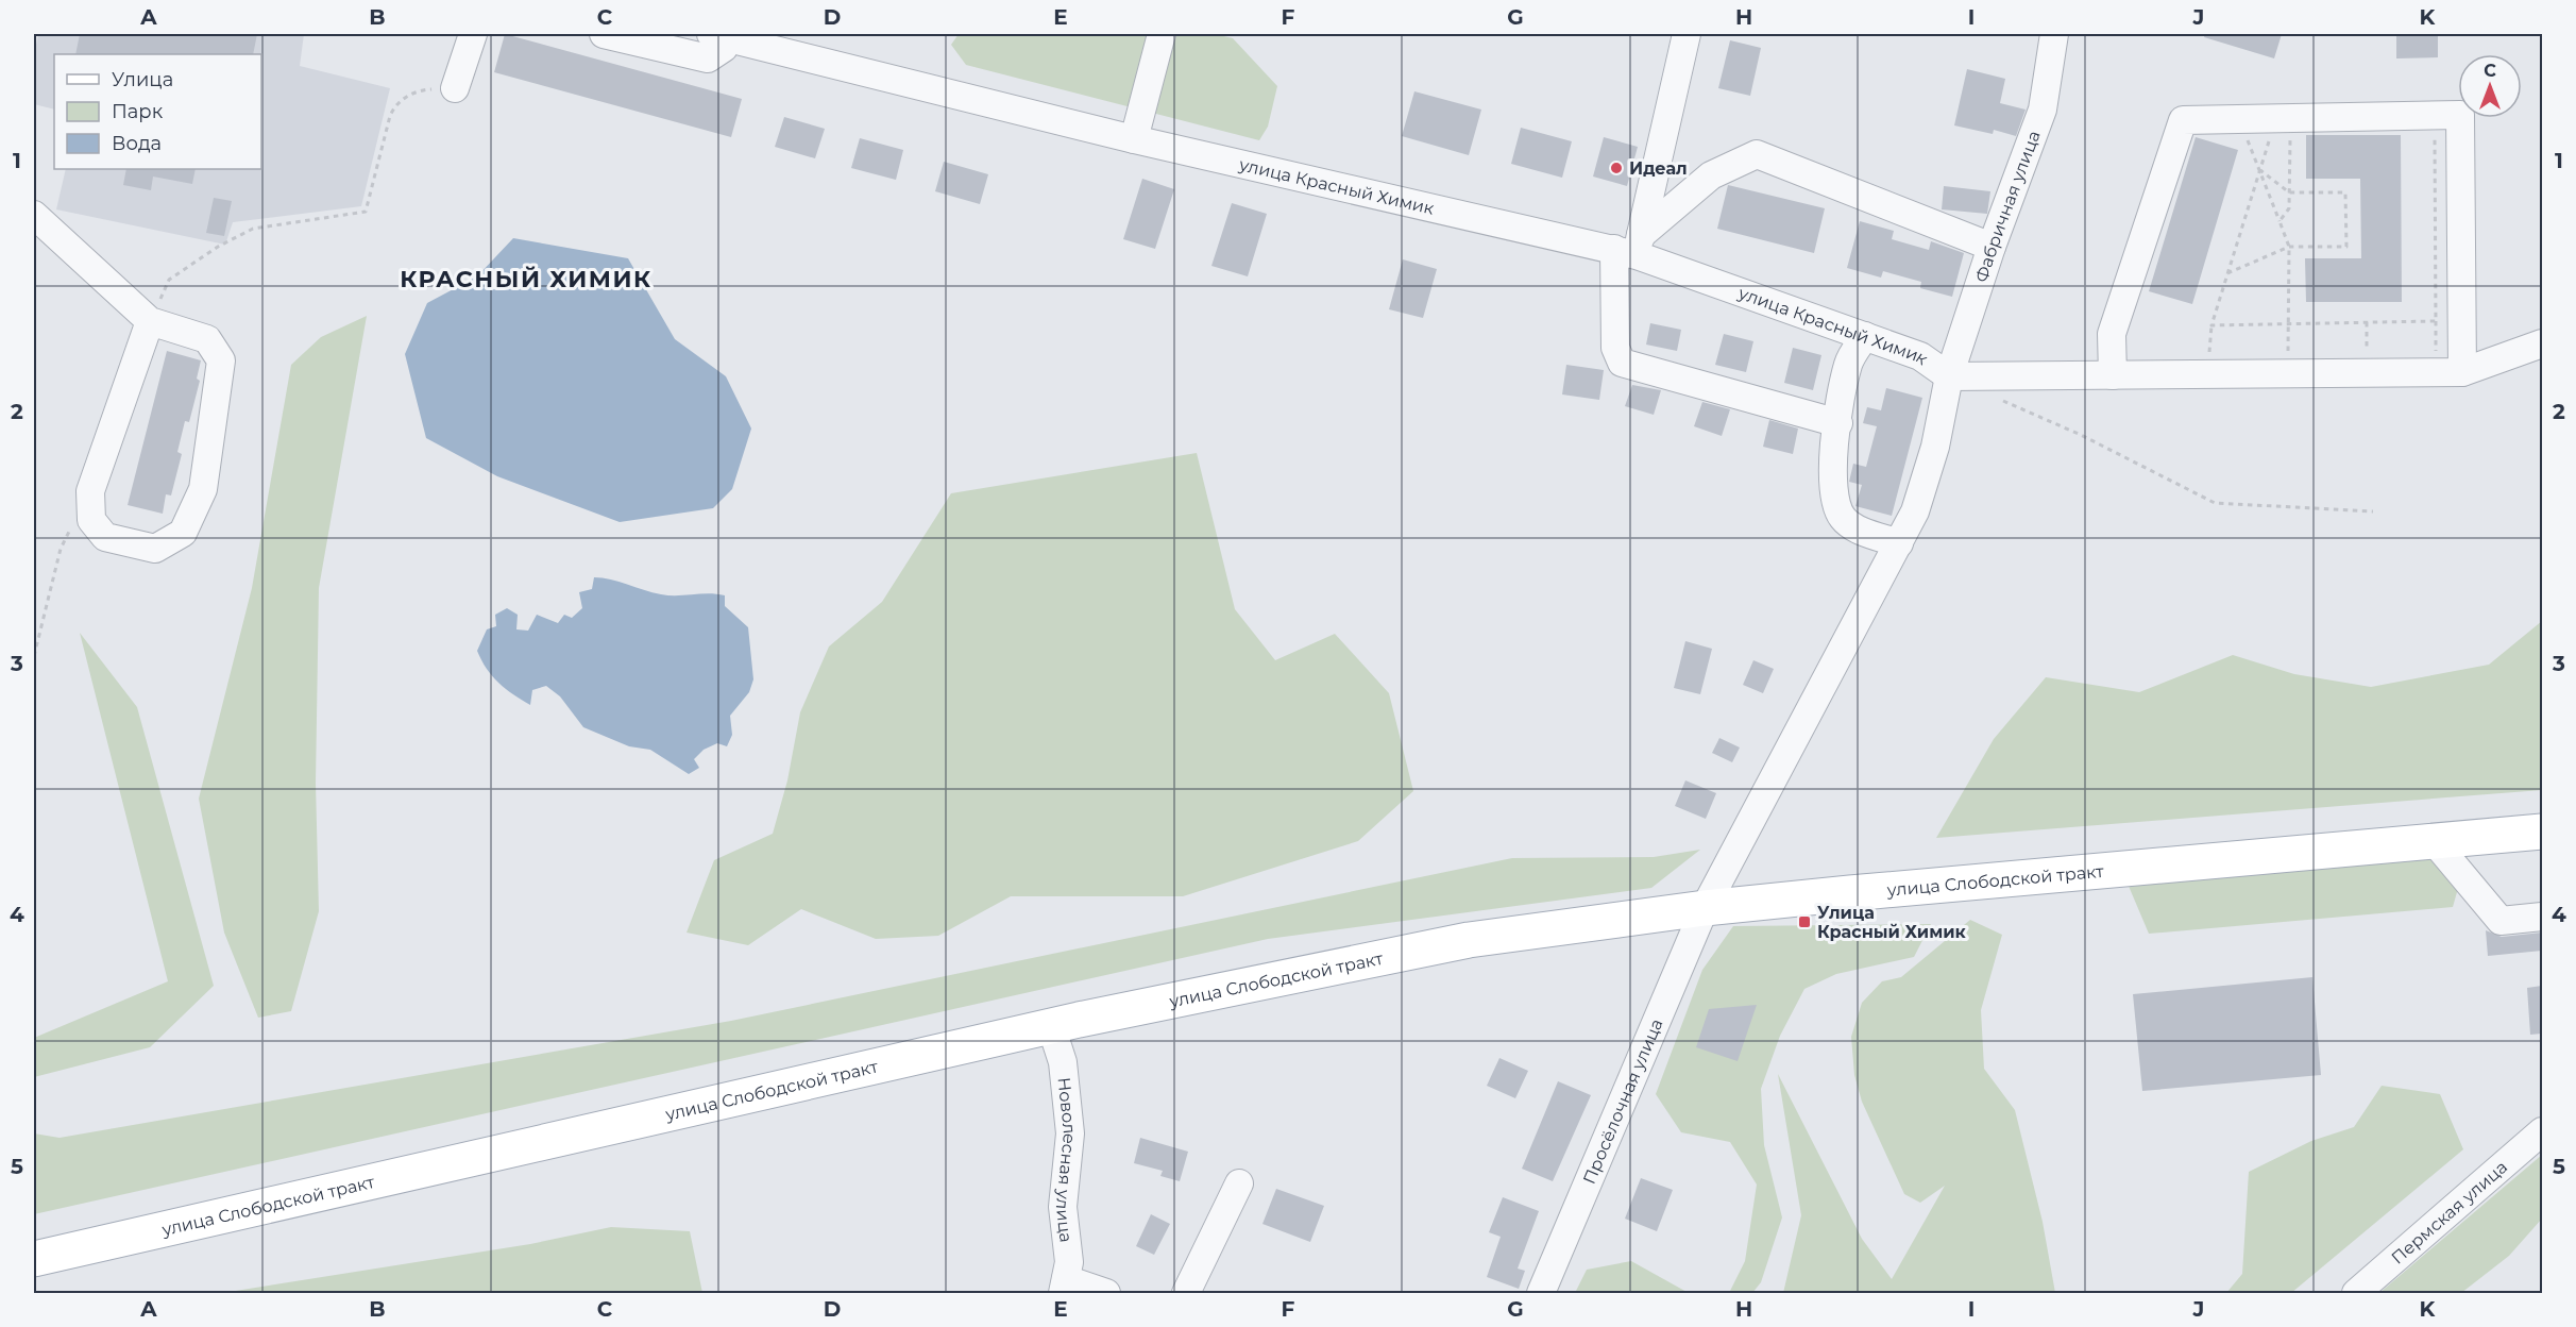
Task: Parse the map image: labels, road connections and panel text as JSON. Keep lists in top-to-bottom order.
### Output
{
  "streets": {
    "main road": ["улица Слободской тракт"],
    "street": [
      "улица Красный Химик",
      "Фабричная улица",
      "Просёлочная улица",
      "Новолесная улица",
      "Пермская улица"
    ]
  },
  "crossings": [
    ["улица Красный Химик", "Фабричная улица"],
    ["Фабричная улица", "Просёлочная улица"],
    ["улица Слободской тракт", "Просёлочная улица"],
    ["улица Слободской тракт", "Новолесная улица"]
  ],
  "districts": ["КРАСНЫЙ ХИМИК"],
  "places": {
    "other": ["Идеал"],
    "transit": ["Улица Красный Химик"]
  },
  "legend": ["Улица", "Парк", "Вода"],
  "north": "top",
  "grid": {
    "columns": [
      "A",
      "B",
      "C",
      "D",
      "E",
      "F",
      "G",
      "H",
      "I",
      "J",
      "K"
    ],
    "rows": [
      "1",
      "2",
      "3",
      "4",
      "5"
    ]
  }
}
